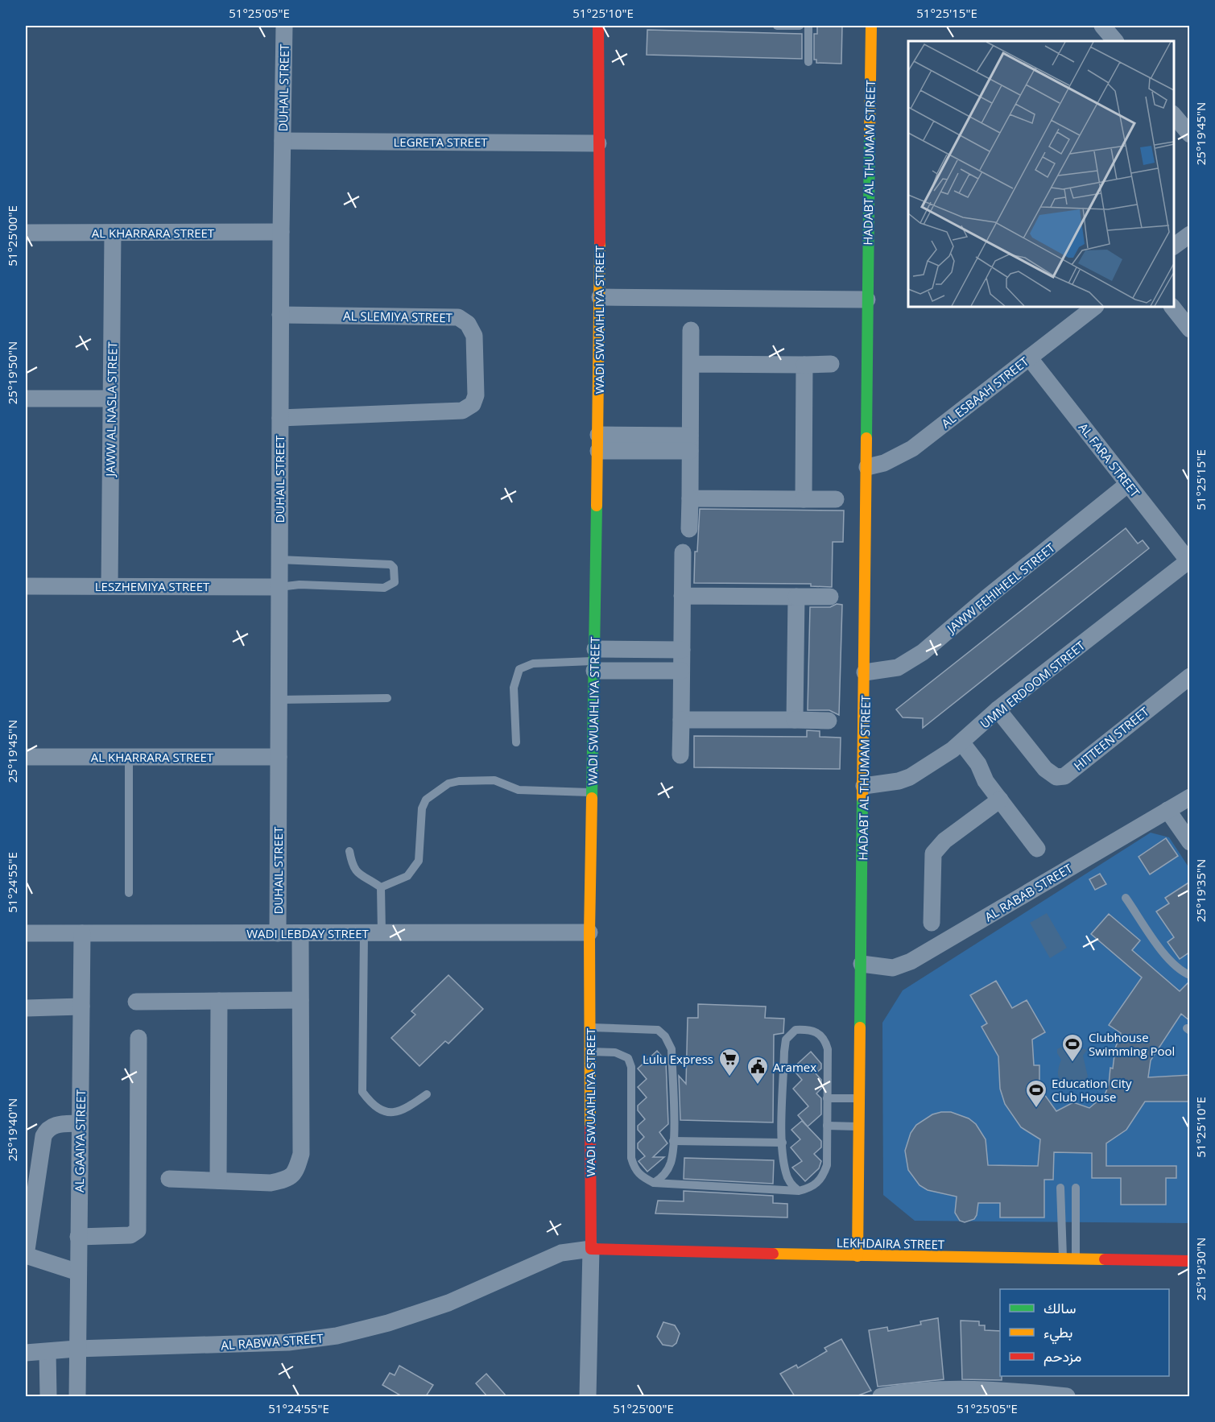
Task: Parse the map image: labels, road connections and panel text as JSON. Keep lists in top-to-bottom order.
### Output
{
  "streets": {
    "street": [
      "DUHAIL STREET",
      "LEGRETA STREET",
      "HADABT AL THUMAM STREET",
      "AL KHARRARA STREET",
      "AL SLEMIYA STREET",
      "WADI SWUAIHLIYA STREET",
      "AL ESBAAH STREET",
      "JAWW AL NASLA STREET",
      "AL FARA STREET",
      "LESZHEMIYA STREET",
      "JAWW FEHIHEEL STREET",
      "UMM ERDOOM STREET",
      "HITTEEN STREET",
      "AL RABAB STREET",
      "WADI LEBDAY STREET",
      "AL GAAIYA STREET",
      "LEKHDAIRA STREET",
      "AL RABWA STREET"
    ]
  },
  "crossings": [
    ["DUHAIL STREET", "LEGRETA STREET"],
    ["DUHAIL STREET", "AL KHARRARA STREET"],
    ["DUHAIL STREET", "AL SLEMIYA STREET"],
    ["DUHAIL STREET", "LESZHEMIYA STREET"],
    ["DUHAIL STREET", "WADI LEBDAY STREET"],
    ["LEGRETA STREET", "WADI SWUAIHLIYA STREET"],
    ["HADABT AL THUMAM STREET", "AL ESBAAH STREET"],
    ["HADABT AL THUMAM STREET", "JAWW FEHIHEEL STREET"],
    ["HADABT AL THUMAM STREET", "UMM ERDOOM STREET"],
    ["HADABT AL THUMAM STREET", "AL RABAB STREET"],
    ["HADABT AL THUMAM STREET", "LEKHDAIRA STREET"],
    ["AL KHARRARA STREET", "JAWW AL NASLA STREET"],
    ["WADI SWUAIHLIYA STREET", "WADI LEBDAY STREET"],
    ["WADI SWUAIHLIYA STREET", "LEKHDAIRA STREET"],
    ["WADI SWUAIHLIYA STREET", "AL RABWA STREET"],
    ["AL ESBAAH STREET", "AL FARA STREET"],
    ["JAWW AL NASLA STREET", "LESZHEMIYA STREET"],
    ["AL FARA STREET", "JAWW FEHIHEEL STREET"],
    ["AL FARA STREET", "UMM ERDOOM STREET"],
    ["UMM ERDOOM STREET", "HITTEEN STREET"],
    ["WADI LEBDAY STREET", "AL GAAIYA STREET"],
    ["AL GAAIYA STREET", "AL RABWA STREET"],
    ["LEKHDAIRA STREET", "AL RABWA STREET"]
  ],
  "places": {
    "sports": ["Clubhouse Swimming Pool", "Education City Club House"],
    "supermarket": ["Lulu Express"],
    "public building": ["Aramex"]
  },
  "legend": ["سالك", "بطيء", "مزدحم"],
  "coordinates": [
    "51°25'05\"E",
    "51°25'10\"E",
    "51°25'15\"E",
    "25°19'45\"N",
    "51°25'00\"E",
    "25°19'50\"N",
    "51°24'55\"E",
    "25°19'35\"N",
    "25°19'40\"N",
    "25°19'30\"N"
  ]
}
